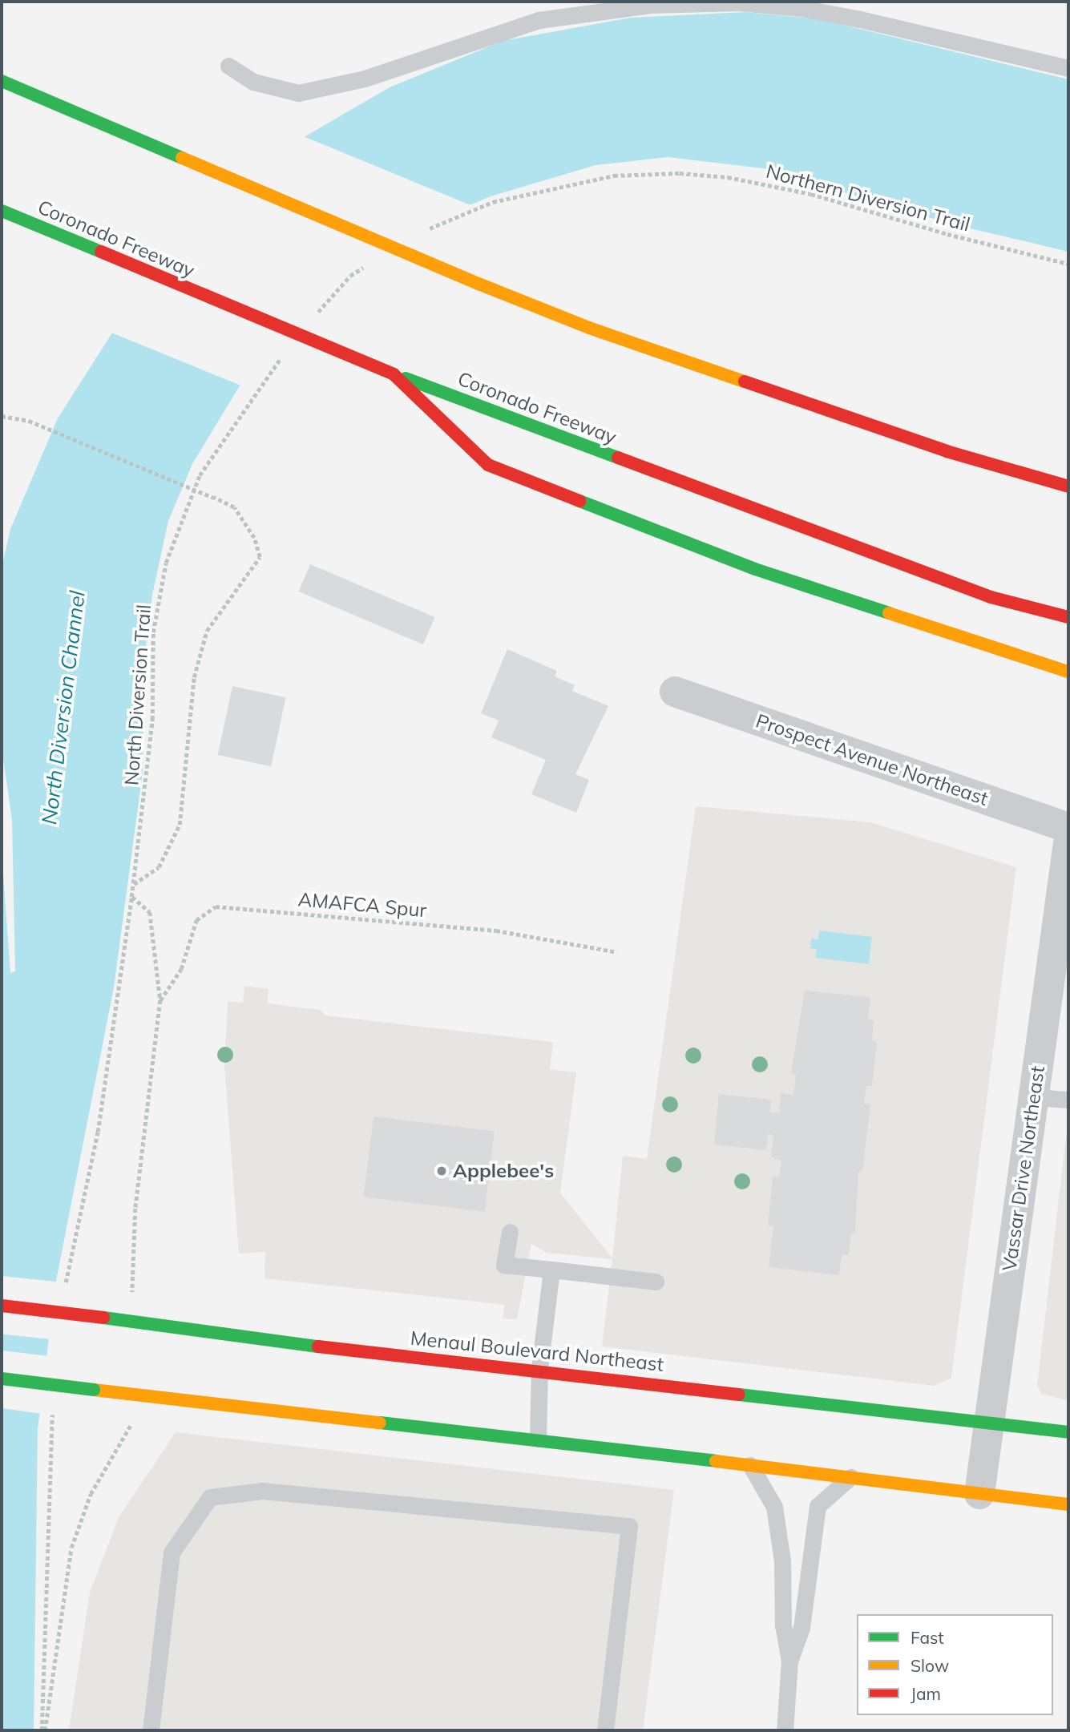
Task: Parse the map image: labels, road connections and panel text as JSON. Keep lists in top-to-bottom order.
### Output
{
  "streets": {
    "main road": ["Coronado Freeway", "Menaul Boulevard Northeast"],
    "street": ["Prospect Avenue Northeast", "Vassar Drive Northeast"],
    "path": ["Northern Diversion Trail", "North Diversion Trail", "AMAFCA Spur"]
  },
  "crossings": [
    ["Vassar Drive Northeast", "Menaul Boulevard Northeast"]
  ],
  "water": ["North Diversion Channel"],
  "places": ["Applebee's"],
  "legend": ["Fast", "Slow", "Jam"]
}
